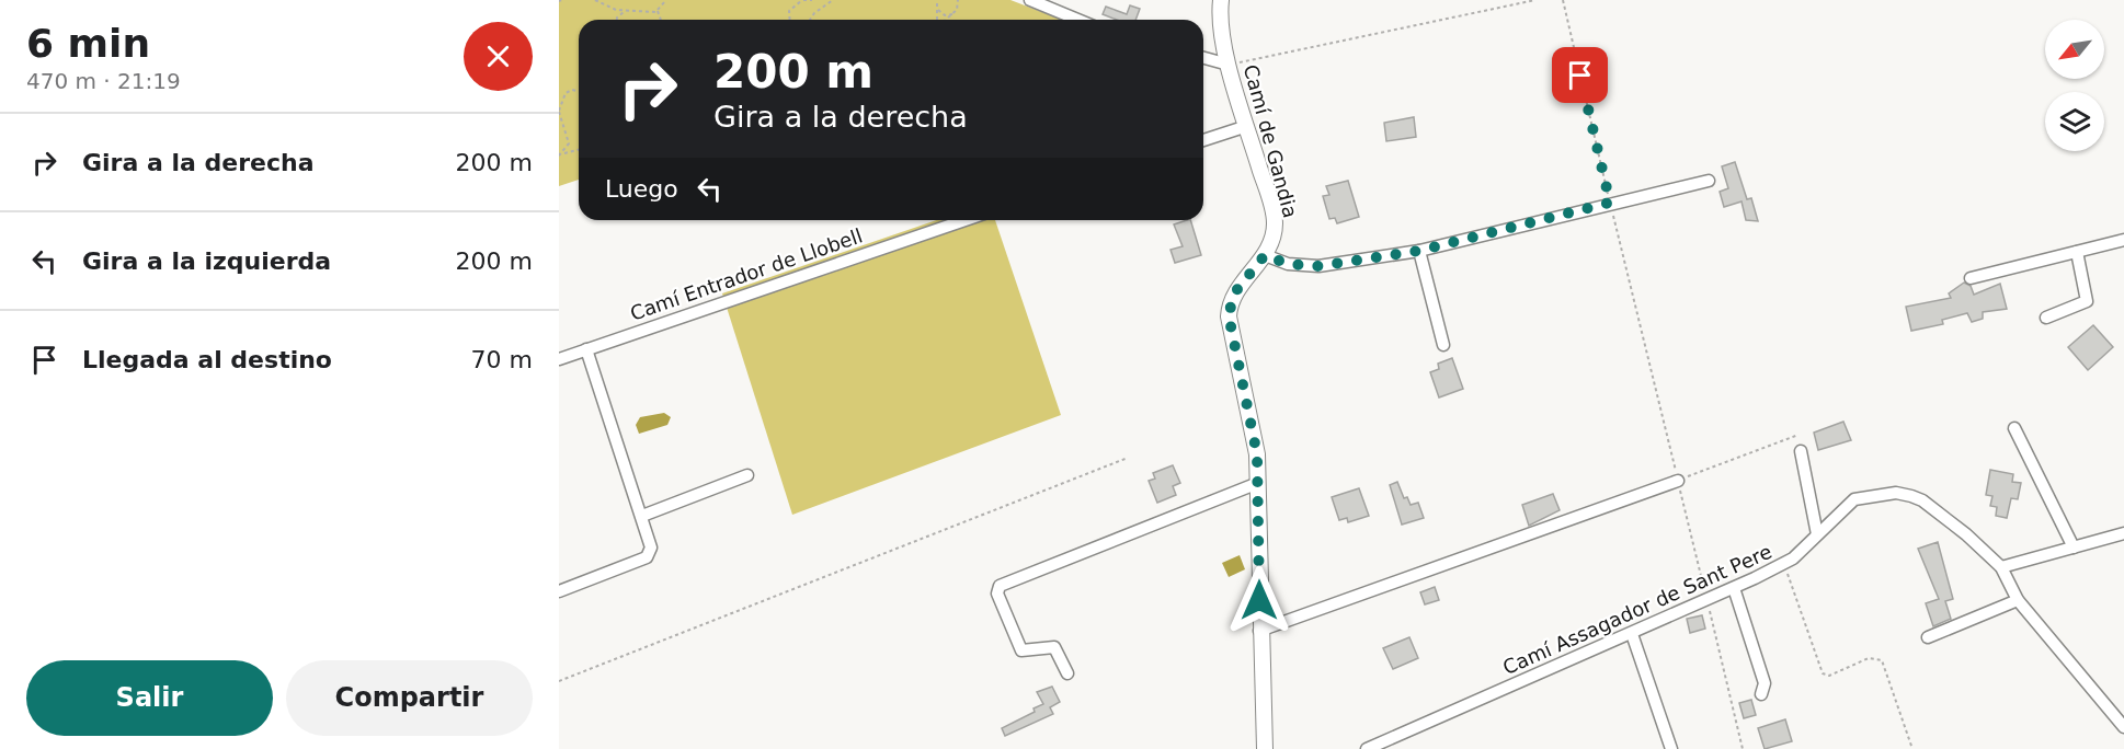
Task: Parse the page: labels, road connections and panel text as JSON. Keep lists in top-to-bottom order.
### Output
{
  "streets": {
    "main road": ["Camí de Gandia"],
    "street": ["Camí Entrador de Llobell", "Camí Assagador de Sant Pere"]
  },
  "north": "bottom left",
  "page": {
    "heading": ["6 min", "470 m · 21:19"],
    "turn": ["200 m", "Gira a la derecha"],
    "list": [
      {
        "name": "Gira a la derecha",
        "value": "200 m"
      },
      {
        "name": "Gira a la izquierda",
        "value": "200 m"
      },
      {
        "name": "Llegada al destino",
        "value": "70 m"
      }
    ],
    "then": "Luego",
    "buttons": ["Salir", "Compartir"]
  }
}
